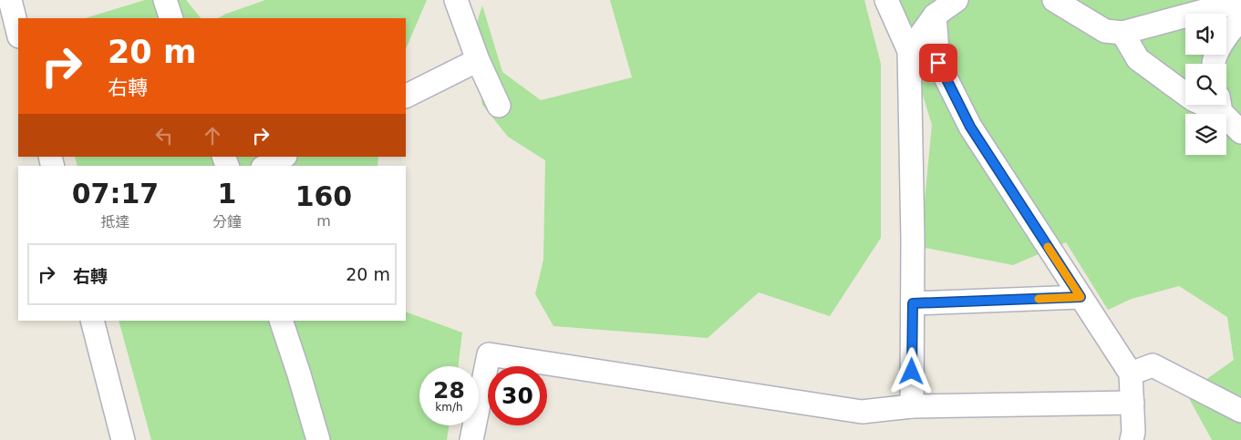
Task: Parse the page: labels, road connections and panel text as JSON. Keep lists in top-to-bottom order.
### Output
{
  "page": {
    "turn": ["20 m", "右轉"],
    "eta": [
      "07:17",
      "抵達",
      "1",
      "分鐘",
      "160",
      "m"
    ],
    "list": [
      {
        "name": "右轉",
        "value": "20 m"
      }
    ],
    "speed": "28 km/h",
    "limit": "30"
  }
}
